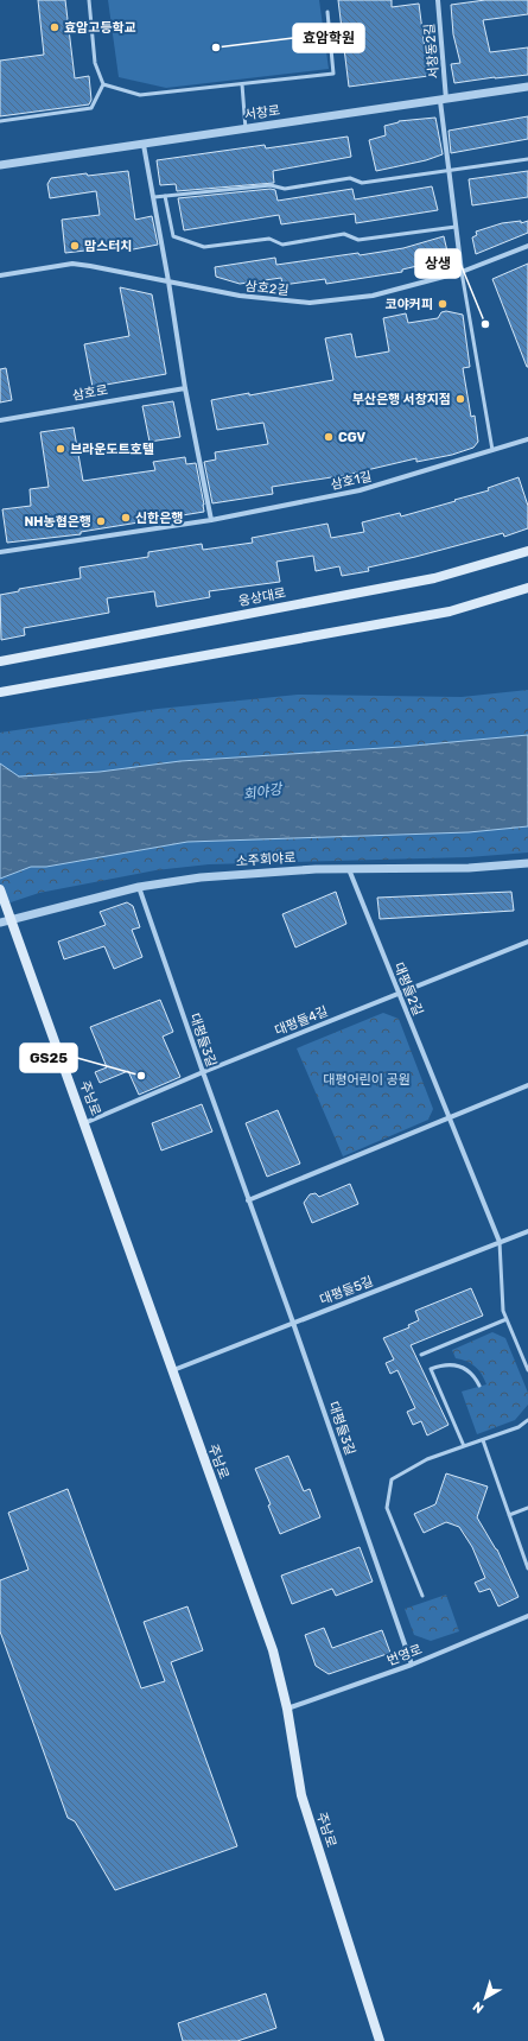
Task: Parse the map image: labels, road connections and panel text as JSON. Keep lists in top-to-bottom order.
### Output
{
  "streets": {
    "main road": ["웅상대로", "주남로"],
    "street": [
      "서창동2길",
      "서창로",
      "삼호2길",
      "삼호로",
      "삼호1길",
      "소주회야로",
      "대평들2길",
      "대평들4길",
      "대평들3길",
      "대평들5길",
      "번영로"
    ]
  },
  "crossings": [
    ["서창동2길", "서창로"],
    ["서창동2길", "삼호2길"],
    ["소주회야로", "대평들2길"],
    ["소주회야로", "대평들3길"],
    ["소주회야로", "주남로"],
    ["대평들2길", "대평들4길"],
    ["대평들2길", "대평들5길"],
    ["대평들4길", "대평들3길"],
    ["대평들4길", "주남로"],
    ["대평들3길", "대평들5길"],
    ["대평들3길", "번영로"],
    ["주남로", "대평들5길"],
    ["주남로", "번영로"]
  ],
  "water": ["회야강"],
  "parks": ["대평어린이 공원"],
  "places": [
    "효암고등학교",
    "효암학원",
    "맘스터치",
    "코야커피",
    "상생",
    "부산은행 서창지점",
    "CGV",
    "브라운도트호텔",
    "신한은행",
    "NH농협은행",
    "GS25"
  ],
  "north": "bottom left"
}
